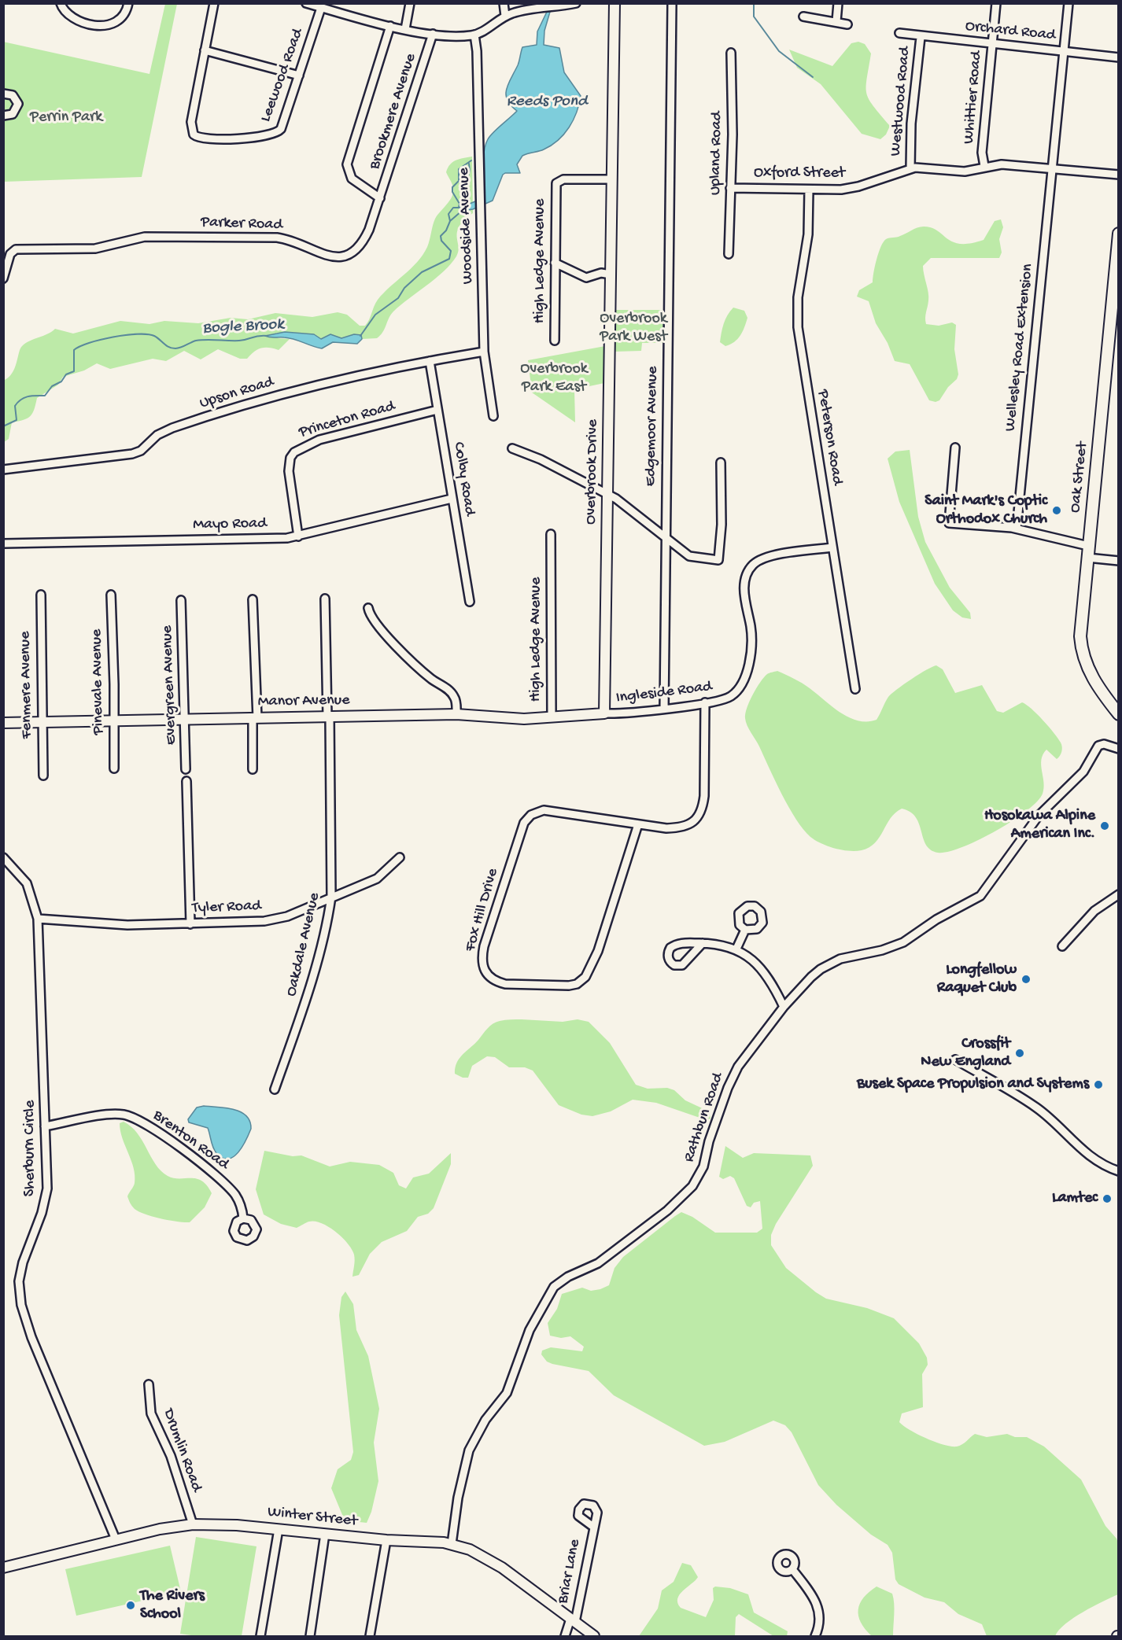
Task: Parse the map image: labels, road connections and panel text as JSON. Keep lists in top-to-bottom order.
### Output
{
  "streets": {
    "main road": ["Oak Street"],
    "street": [
      "Orchard Road",
      "Leewood Road",
      "Whittier Road",
      "Westwood Road",
      "Brookmere Avenue",
      "Upland Road",
      "Oxford Street",
      "Parker Road",
      "Woodside Avenue",
      "High Ledge Avenue",
      "Wellesley Road Extension",
      "Upson Road",
      "Princeton Road",
      "Edgemoor Avenue",
      "Peterson Road",
      "Overbrook Drive",
      "Colby Road",
      "Mayo Road",
      "Pinevale Avenue",
      "Fenmere Avenue",
      "Evergreen Avenue",
      "Ingleside Road",
      "Manor Avenue",
      "Tyler Road",
      "Fox Hill Drive",
      "Oakdale Avenue",
      "Rathbun Road",
      "Brenton Road",
      "Sherburn Circle",
      "Drumlin Road",
      "Winter Street",
      "Briar Lane"
    ]
  },
  "crossings": [
    ["Orchard Road", "Whittier Road"],
    ["Orchard Road", "Westwood Road"],
    ["Orchard Road", "Wellesley Road Extension"],
    ["Whittier Road", "Oxford Street"],
    ["Westwood Road", "Oxford Street"],
    ["Brookmere Avenue", "Parker Road"],
    ["Upland Road", "Oxford Street"],
    ["Oxford Street", "Wellesley Road Extension"],
    ["Oxford Street", "Peterson Road"],
    ["Woodside Avenue", "Upson Road"],
    ["High Ledge Avenue", "Overbrook Drive"],
    ["High Ledge Avenue", "Manor Avenue"],
    ["Upson Road", "Colby Road"],
    ["Princeton Road", "Colby Road"],
    ["Princeton Road", "Mayo Road"],
    ["Edgemoor Avenue", "Ingleside Road"],
    ["Peterson Road", "Ingleside Road"],
    ["Overbrook Drive", "Ingleside Road"],
    ["Overbrook Drive", "Manor Avenue"],
    ["Colby Road", "Mayo Road"],
    ["Pinevale Avenue", "Manor Avenue"],
    ["Fenmere Avenue", "Manor Avenue"],
    ["Evergreen Avenue", "Manor Avenue"],
    ["Ingleside Road", "Manor Avenue"],
    ["Ingleside Road", "Fox Hill Drive"],
    ["Manor Avenue", "Oakdale Avenue"],
    ["Tyler Road", "Oakdale Avenue"],
    ["Tyler Road", "Sherburn Circle"],
    ["Rathbun Road", "Winter Street"],
    ["Brenton Road", "Sherburn Circle"],
    ["Sherburn Circle", "Winter Street"],
    ["Drumlin Road", "Winter Street"],
    ["Winter Street", "Briar Lane"]
  ],
  "water": ["Reeds Pond", "Bogle Brook"],
  "parks": ["Perrin Park", "Overbrook Park West", "Overbrook Park East"],
  "places": [
    "Saint Mark's Coptic Orthodox Church",
    "Hosokawa Alpine American Inc.",
    "Longfellow Raquet Club",
    "Crossfit New England",
    "Busek Space Propulsion and Systems",
    "Lamtec",
    "The Rivers School"
  ]
}
